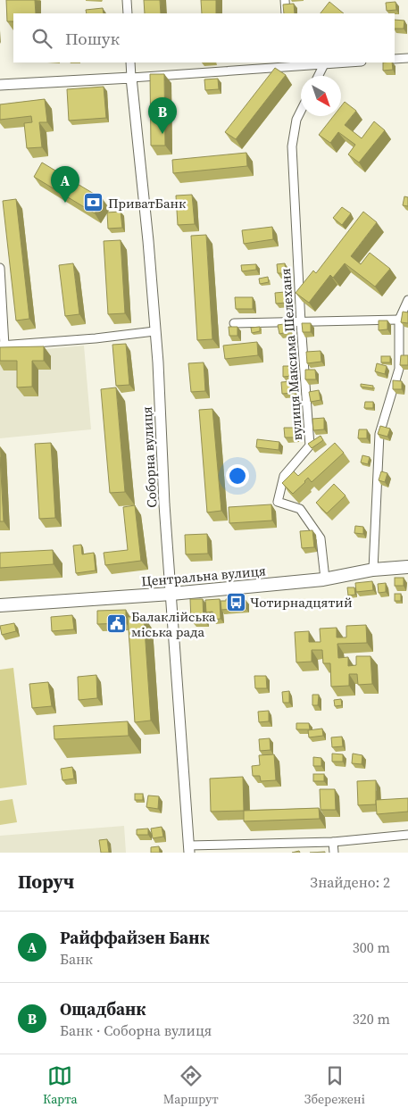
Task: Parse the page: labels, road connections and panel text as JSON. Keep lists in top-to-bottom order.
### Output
{
  "streets": {
    "main road": ["Центральна вулиця"],
    "street": ["вулиця Максима Шелеханя", "Соборна вулиця"]
  },
  "crossings": [
    ["вулиця Максима Шелеханя", "Центральна вулиця"],
    ["Соборна вулиця", "Центральна вулиця"]
  ],
  "places": {
    "bank": ["ПриватБанк"],
    "bus stop": ["Чотирнадцятий"],
    "public building": ["Балаклійська міська рада"]
  },
  "north": "bottom right",
  "page": {
    "search": "Пошук",
    "pins": ["B", "A"],
    "heading": ["Поруч", "Знайдено: 2"],
    "list": [
      {
        "mark": "A",
        "name": "Райффайзен Банк",
        "note": "Банк",
        "value": "300 m"
      },
      {
        "mark": "B",
        "name": "Ощадбанк",
        "note": "Банк · Соборна вулиця",
        "value": "320 m"
      }
    ],
    "nav": ["Карта", "Маршрут", "Збережені"]
  }
}
